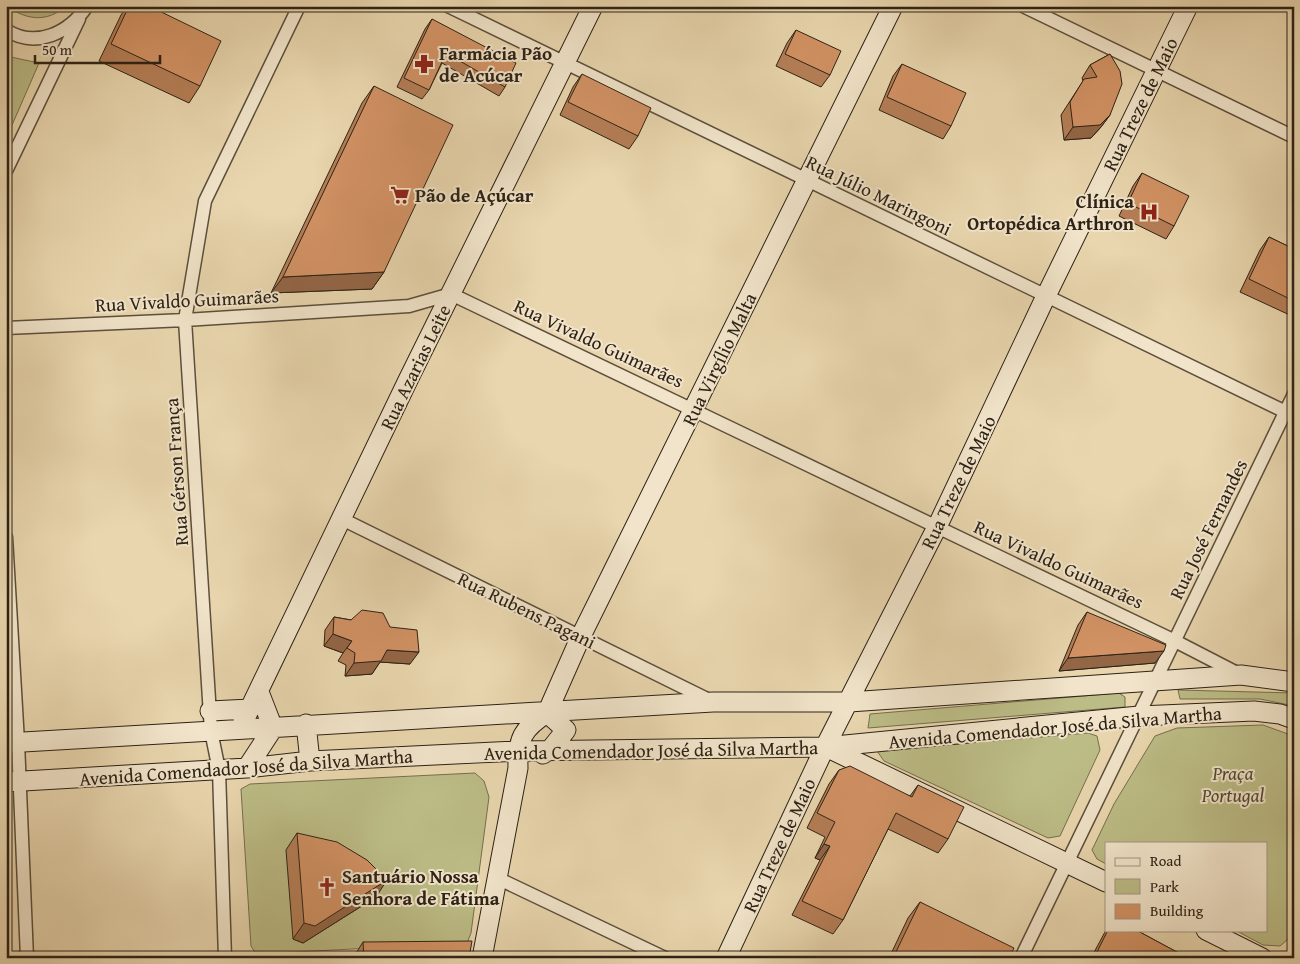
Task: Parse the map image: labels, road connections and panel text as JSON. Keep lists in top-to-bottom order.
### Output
{
  "streets": {
    "street": [
      "Rua Treze de Maio",
      "Rua Júlio Maringoni",
      "Rua Vivaldo Guimarães",
      "Rua Virgílio Malta",
      "Rua Azarias Leite",
      "Rua Gérson França",
      "Rua José Fernandes",
      "Rua Rubens Pagani",
      "Avenida Comendador José da Silva Martha"
    ]
  },
  "crossings": [
    ["Rua Treze de Maio", "Rua Júlio Maringoni"],
    ["Rua Treze de Maio", "Rua Vivaldo Guimarães"],
    ["Rua Treze de Maio", "Avenida Comendador José da Silva Martha"],
    ["Rua Júlio Maringoni", "Rua Virgílio Malta"],
    ["Rua Júlio Maringoni", "Rua Azarias Leite"],
    ["Rua Júlio Maringoni", "Rua José Fernandes"],
    ["Rua Vivaldo Guimarães", "Rua Virgílio Malta"],
    ["Rua Vivaldo Guimarães", "Rua Azarias Leite"],
    ["Rua Vivaldo Guimarães", "Rua Gérson França"],
    ["Rua Vivaldo Guimarães", "Rua José Fernandes"],
    ["Rua Vivaldo Guimarães", "Avenida Comendador José da Silva Martha"],
    ["Rua Virgílio Malta", "Rua Rubens Pagani"],
    ["Rua Virgílio Malta", "Avenida Comendador José da Silva Martha"],
    ["Rua Azarias Leite", "Rua Rubens Pagani"],
    ["Rua Azarias Leite", "Avenida Comendador José da Silva Martha"],
    ["Rua Gérson França", "Avenida Comendador José da Silva Martha"],
    ["Rua José Fernandes", "Avenida Comendador José da Silva Martha"],
    ["Rua Rubens Pagani", "Avenida Comendador José da Silva Martha"]
  ],
  "parks": ["Praça Portugal"],
  "places": {
    "pharmacy": ["Farmácia Pão de Acúcar"],
    "supermarket": ["Pão de Açúcar"],
    "hospital": ["Clínica Ortopédica Arthron"],
    "church": ["Santuário Nossa Senhora de Fátima"]
  },
  "legend": ["Road", "Park", "Building"],
  "scale_bar": "50 m"
}
